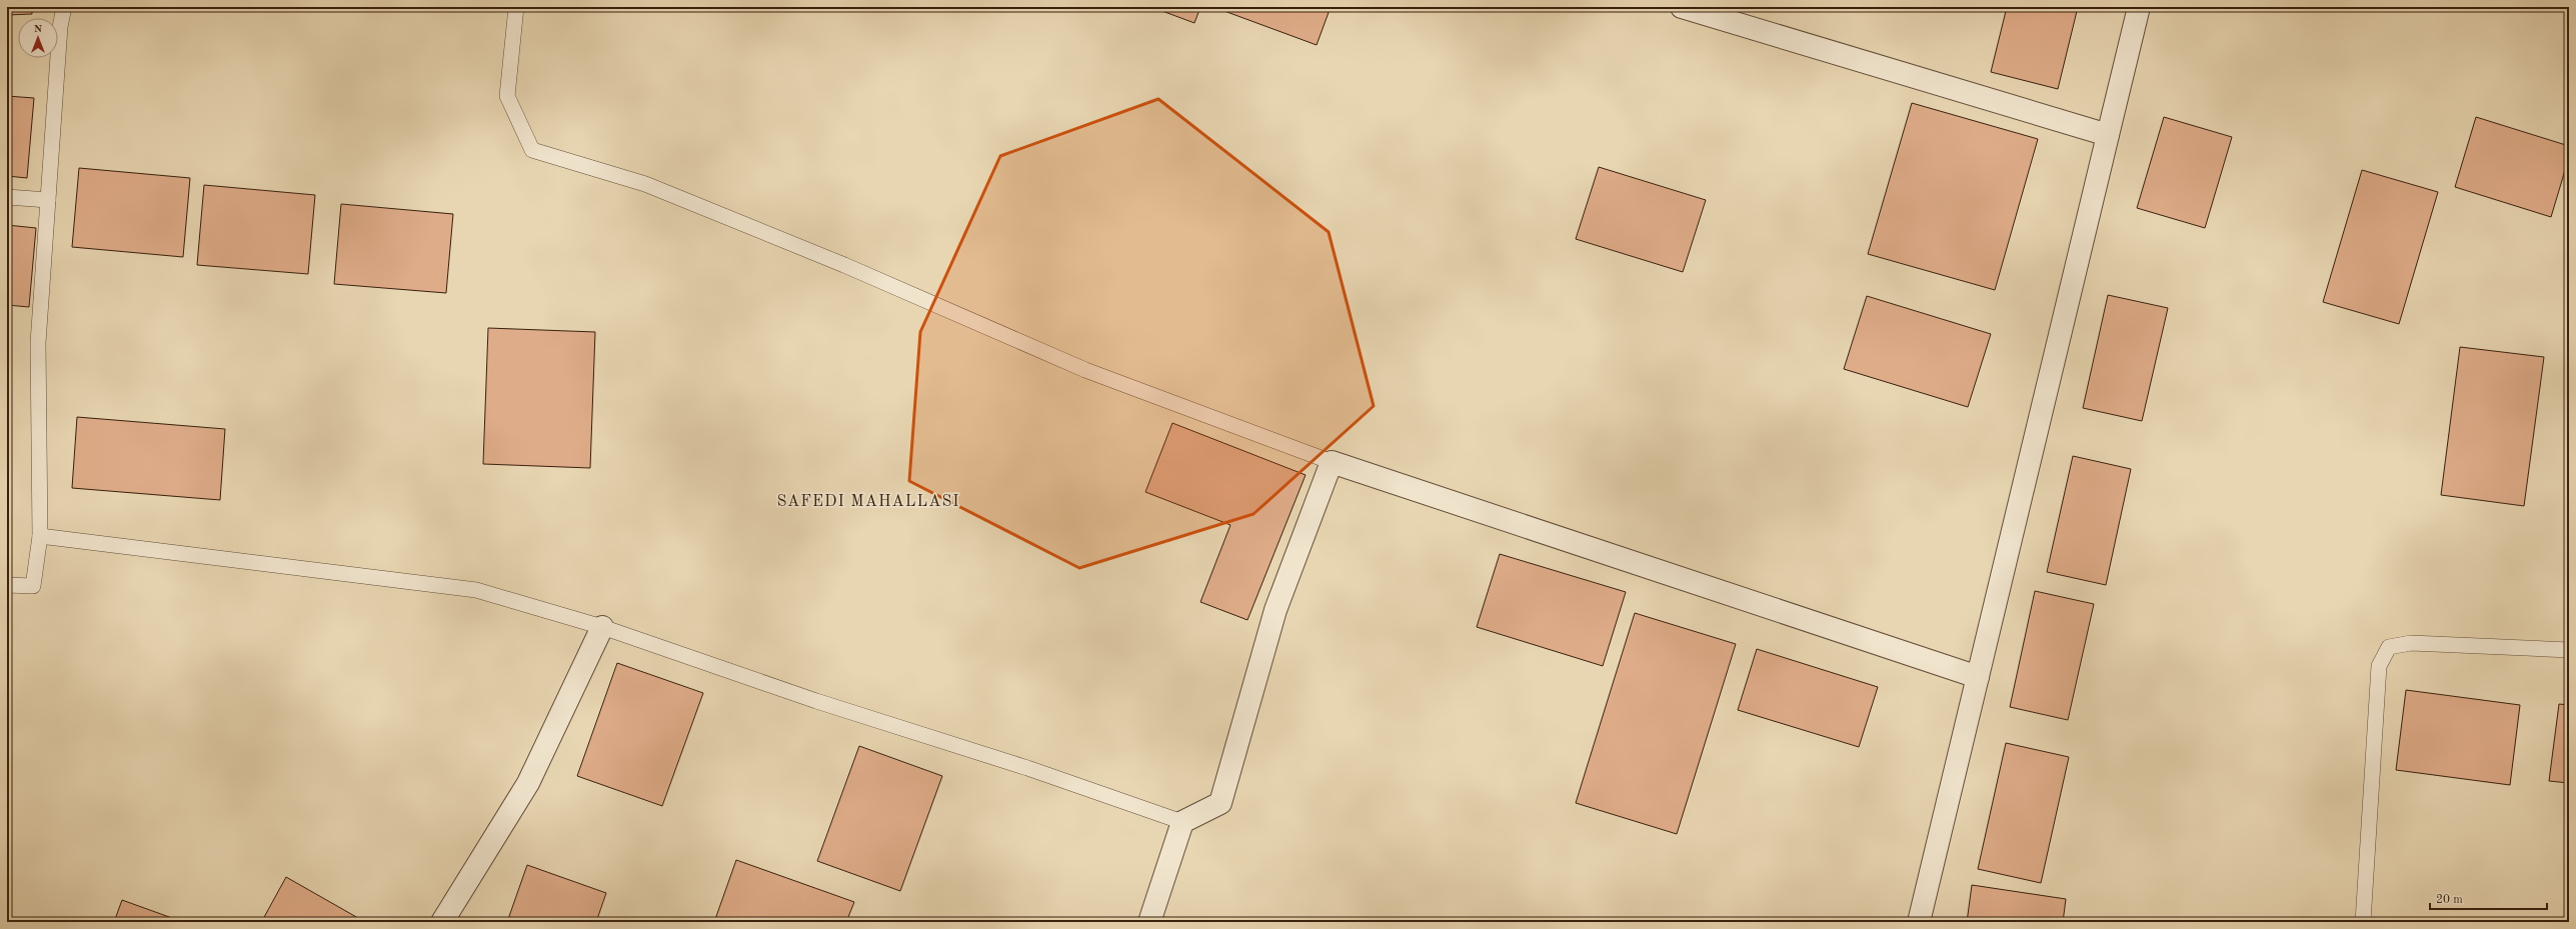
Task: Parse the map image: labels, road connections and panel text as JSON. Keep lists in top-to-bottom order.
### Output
{
  "districts": ["SAFEDI MAHALLASI"],
  "scale_bar": "20 m",
  "north": "top"
}
